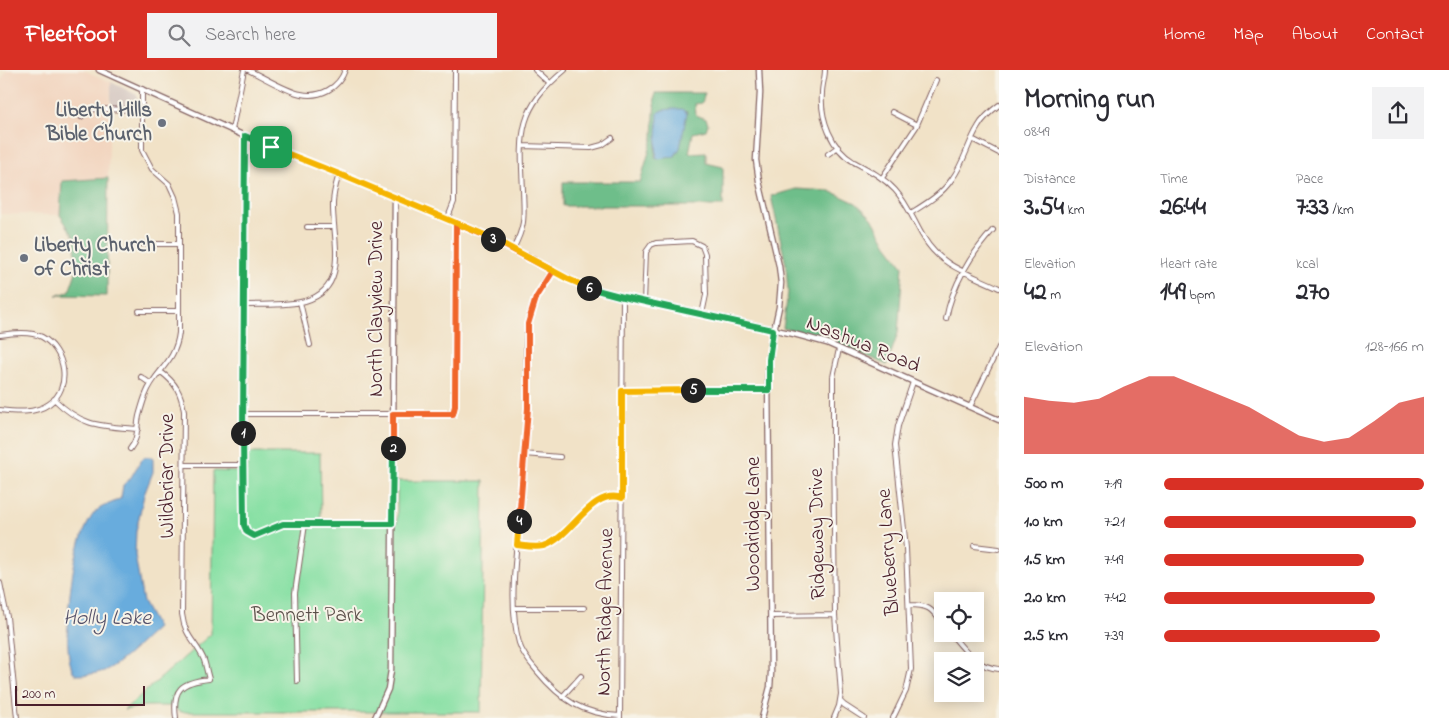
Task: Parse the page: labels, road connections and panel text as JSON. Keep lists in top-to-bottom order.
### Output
{
  "streets": {
    "street": [
      "North Clayview Drive",
      "Nashua Road",
      "Wildbriar Drive",
      "Woodridge Lane",
      "Ridgeway Drive",
      "Blueberry Lane",
      "North Ridge Avenue"
    ]
  },
  "crossings": [
    ["North Clayview Drive", "Nashua Road"],
    ["Nashua Road", "Woodridge Lane"],
    ["Nashua Road", "Ridgeway Drive"],
    ["Nashua Road", "Blueberry Lane"],
    ["Nashua Road", "North Ridge Avenue"]
  ],
  "water": ["Holly Lake"],
  "parks": ["Bennett Park"],
  "places": ["Liberty Hills Bible Church", "Liberty Church of Christ"],
  "scale_bar": "200 m",
  "page": {
    "header": "Fleetfoot",
    "search": "Search here",
    "nav": [
      "Home",
      "Map",
      "About",
      "Contact"
    ],
    "heading": ["Morning run", "08:49"],
    "stats": [
      ["Distance", "3.54 km"],
      ["Time", "26:44"],
      ["Pace", "7:33 /km"],
      ["Elevation", "42 m"],
      ["Heart rate", "149 bpm"],
      ["kcal", "270"]
    ],
    "pins": [
      "3",
      "6",
      "5",
      "1",
      "2",
      "4"
    ],
    "chart": ["Elevation", "128–166 m"],
    "list": [
      {
        "name": "500 m",
        "note": "7:19"
      },
      {
        "name": "1.0 km",
        "note": "7:21"
      },
      {
        "name": "1.5 km",
        "note": "7:49"
      },
      {
        "name": "2.0 km",
        "note": "7:42"
      },
      {
        "name": "2.5 km",
        "note": "7:39"
      }
    ],
    "scale": "200 m"
  }
}
